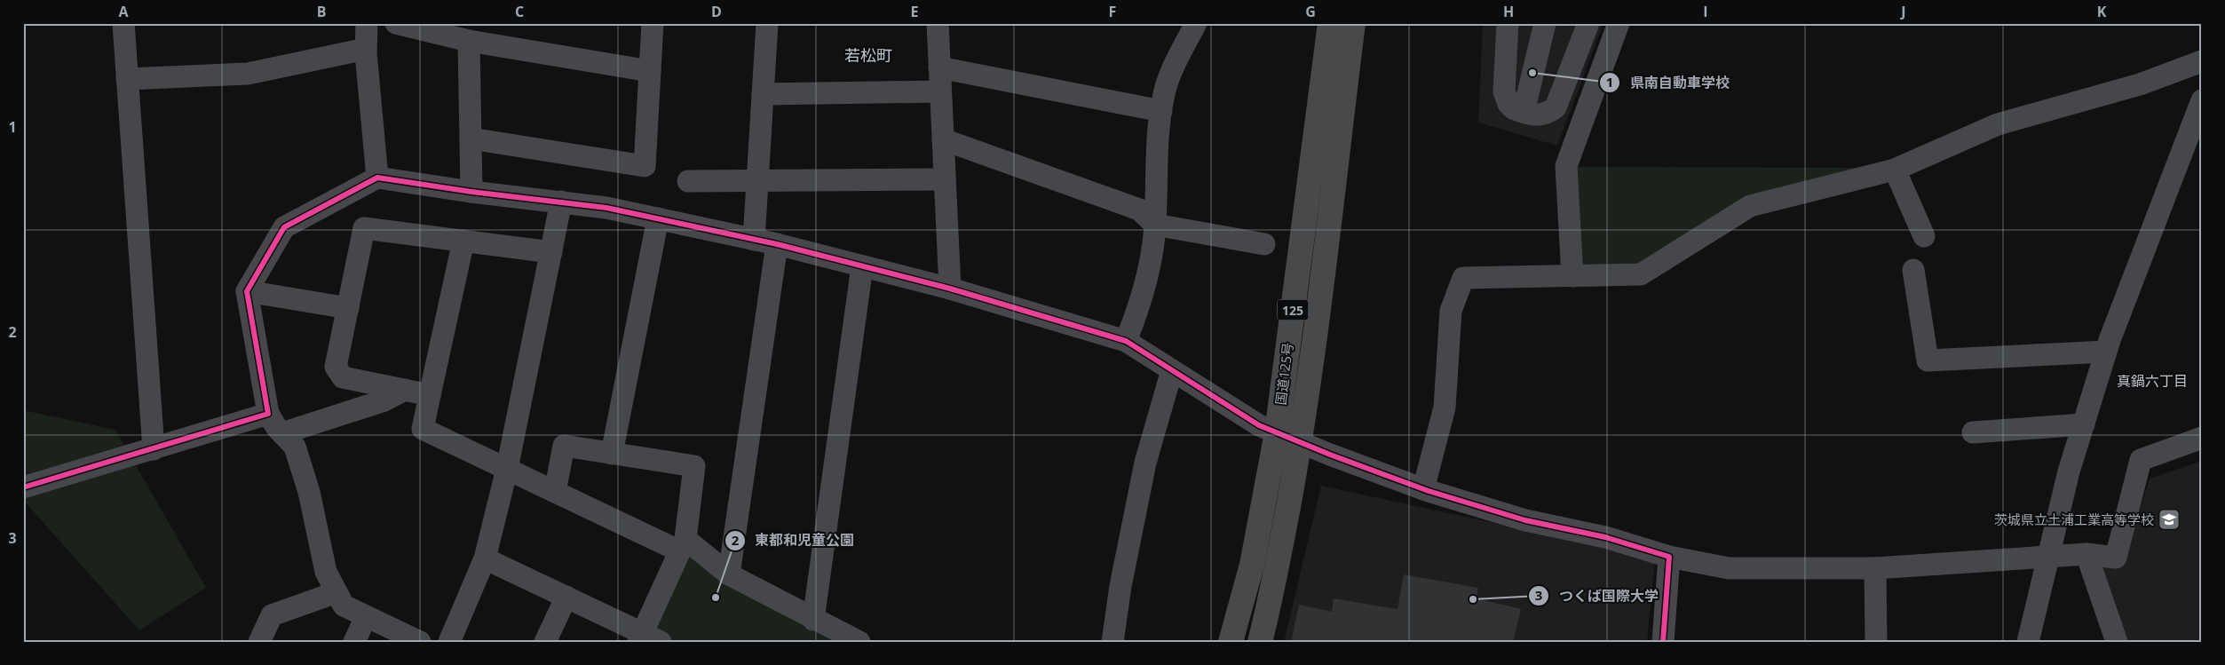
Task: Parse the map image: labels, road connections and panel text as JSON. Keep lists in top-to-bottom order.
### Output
{
  "streets": {
    "highway": ["125", "国道125号"]
  },
  "crossings": [
    ["125", "国道125号"]
  ],
  "districts": ["若松町", "真鍋六丁目"],
  "places": {
    "other": ["県南自動車学校", "東都和児童公園", "つくば国際大学"],
    "school or university": ["茨城県立土浦工業高等学校"]
  },
  "grid": {
    "columns": [
      "A",
      "B",
      "C",
      "D",
      "E",
      "F",
      "G",
      "H",
      "I",
      "J",
      "K"
    ],
    "rows": ["1", "2", "3"]
  }
}
